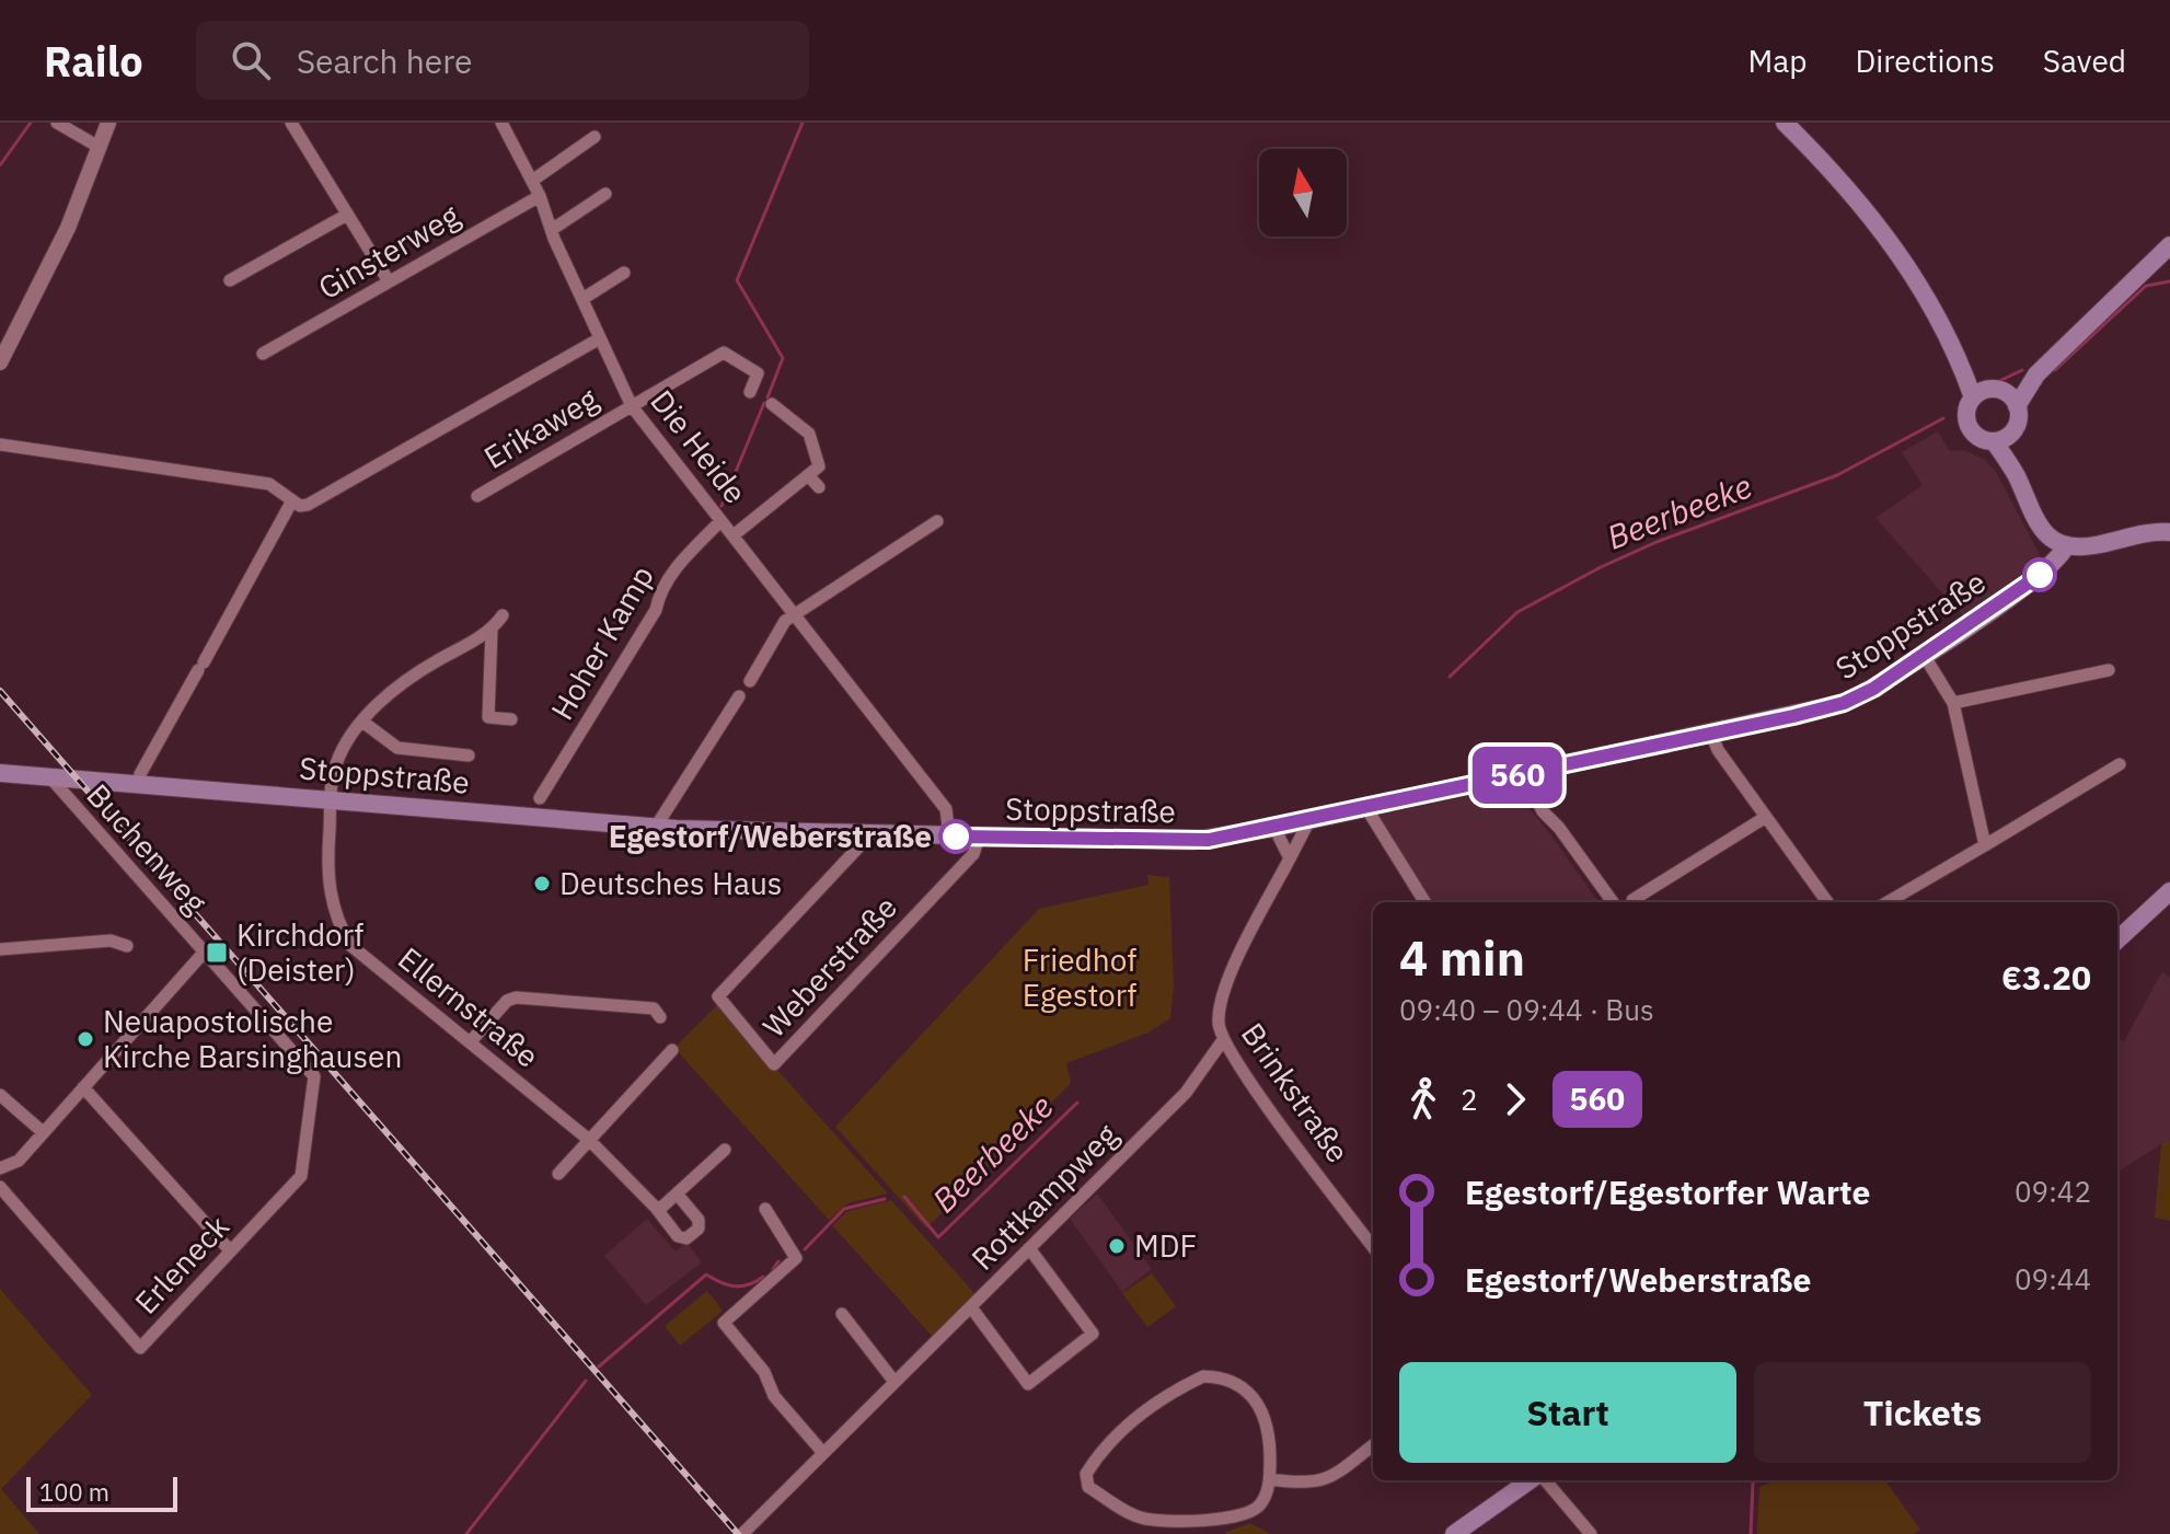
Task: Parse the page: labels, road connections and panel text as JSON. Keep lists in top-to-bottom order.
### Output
{
  "streets": {
    "main road": ["Stoppstraße"],
    "street": [
      "Ginsterweg",
      "Erikaweg",
      "Die Heide",
      "Hoher Kamp",
      "Buchenweg",
      "Weberstraße",
      "Ellernstraße",
      "Brinkstraße",
      "Rottkampweg",
      "Erleneck"
    ]
  },
  "crossings": [
    ["Ginsterweg", "Die Heide"],
    ["Erikaweg", "Die Heide"],
    ["Die Heide", "Stoppstraße"],
    ["Die Heide", "Hoher Kamp"],
    ["Stoppstraße", "Buchenweg"],
    ["Stoppstraße", "Weberstraße"],
    ["Stoppstraße", "Ellernstraße"],
    ["Stoppstraße", "Brinkstraße"],
    ["Buchenweg", "Erleneck"],
    ["Brinkstraße", "Rottkampweg"]
  ],
  "water": ["Beerbeeke"],
  "parks": ["Friedhof Egestorf"],
  "places": {
    "other": [
      "Egestorf/Weberstraße",
      "Deutsches Haus",
      "Neuapostolische Kirche Barsinghausen",
      "MDF"
    ],
    "transit": ["Kirchdorf (Deister)"]
  },
  "lines": ["bus line 560"],
  "scale_bar": "100 m",
  "north": "top",
  "page": {
    "header": "Railo",
    "search": "Search here",
    "nav": ["Map", "Directions", "Saved"],
    "on_map": "560",
    "heading": ["4 min", "09:40 – 09:44 · Bus", "€3.20"],
    "legs": ["2", "560"],
    "list": [
      {
        "name": "Egestorf/Egestorfer Warte",
        "value": "09:42"
      },
      {
        "name": "Egestorf/Weberstraße",
        "value": "09:44"
      }
    ],
    "buttons": ["Start", "Tickets"],
    "scale": "100 m"
  }
}
